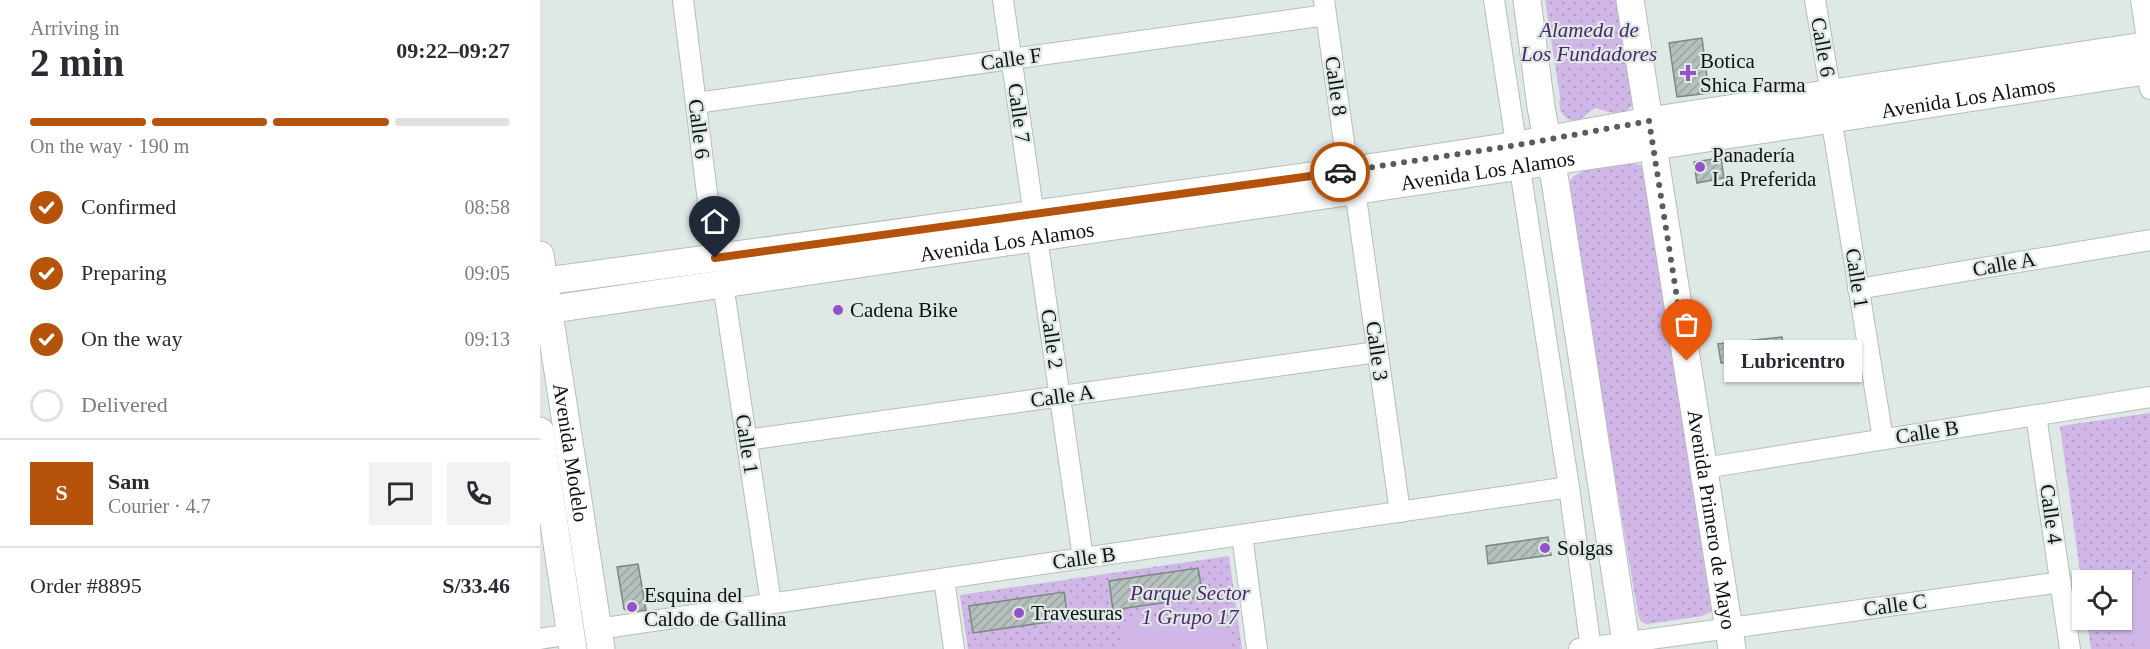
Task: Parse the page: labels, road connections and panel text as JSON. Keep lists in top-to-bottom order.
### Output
{
  "streets": {
    "street": [
      "Calle 6",
      "Calle F",
      "Calle 8",
      "Avenida Los Alamos",
      "Calle 7",
      "Calle A",
      "Calle 1",
      "Calle 2",
      "Calle 3",
      "Calle B",
      "Avenida Modelo",
      "Calle 4",
      "Avenida Primero de Mayo",
      "Calle C"
    ]
  },
  "crossings": [
    ["Calle 6", "Calle F"],
    ["Calle 6", "Avenida Los Alamos"],
    ["Calle 6", "Calle 1"],
    ["Calle F", "Calle 8"],
    ["Calle F", "Calle 7"],
    ["Calle 8", "Avenida Los Alamos"],
    ["Calle 8", "Calle 3"],
    ["Avenida Los Alamos", "Calle 7"],
    ["Avenida Los Alamos", "Calle 1"],
    ["Avenida Los Alamos", "Calle 2"],
    ["Avenida Los Alamos", "Calle 3"],
    ["Avenida Los Alamos", "Avenida Modelo"],
    ["Avenida Los Alamos", "Avenida Primero de Mayo"],
    ["Calle 7", "Calle 2"],
    ["Calle A", "Calle 1"],
    ["Calle A", "Calle 2"],
    ["Calle A", "Calle 3"],
    ["Calle 1", "Calle B"],
    ["Calle 2", "Calle B"],
    ["Calle 3", "Calle B"],
    ["Calle B", "Avenida Modelo"],
    ["Calle B", "Calle 4"],
    ["Calle B", "Avenida Primero de Mayo"],
    ["Calle 4", "Calle C"],
    ["Avenida Primero de Mayo", "Calle C"]
  ],
  "parks": ["Alameda de Los Fundadores", "Parque Sector 1 Grupo 17"],
  "places": {
    "health": ["Botica Shica Farma"],
    "other": [
      "Panadería La Preferida",
      "Cadena Bike",
      "Lubricentro",
      "Solgas",
      "Esquina del Caldo de Gallina",
      "Travesuras"
    ]
  },
  "page": {
    "heading": ["2 min", "Arriving in", "09:22–09:27"],
    "panel": [
      "Sam",
      "Courier · 4.7",
      "Order #8895",
      "S/33.46"
    ],
    "bar": "On the way · 190 m",
    "list": [
      ["Confirmed", "08:58"],
      ["Preparing", "09:05"],
      ["On the way", "09:13"],
      "Delivered"
    ],
    "bubble": "Lubricentro",
    "round": "S"
  }
}
